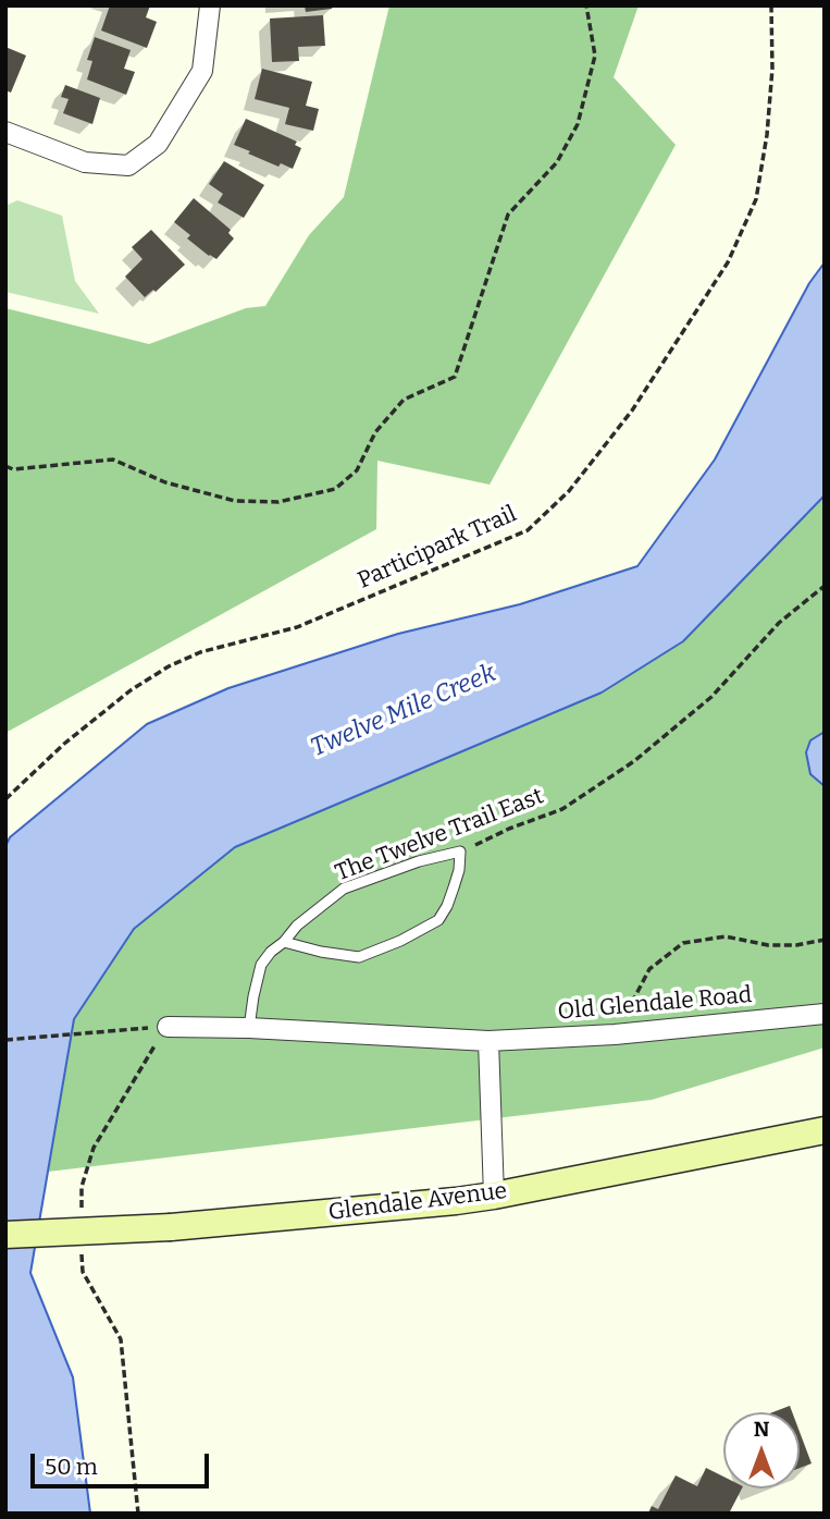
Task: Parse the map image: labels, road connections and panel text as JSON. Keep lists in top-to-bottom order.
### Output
{
  "streets": {
    "main road": ["Glendale Avenue"],
    "street": ["Old Glendale Road"],
    "lane": ["The Twelve Trail East"],
    "path": ["Participark Trail"]
  },
  "crossings": [
    ["The Twelve Trail East", "Old Glendale Road"]
  ],
  "water": ["Twelve Mile Creek"],
  "scale_bar": "50 m",
  "north": "top"
}
